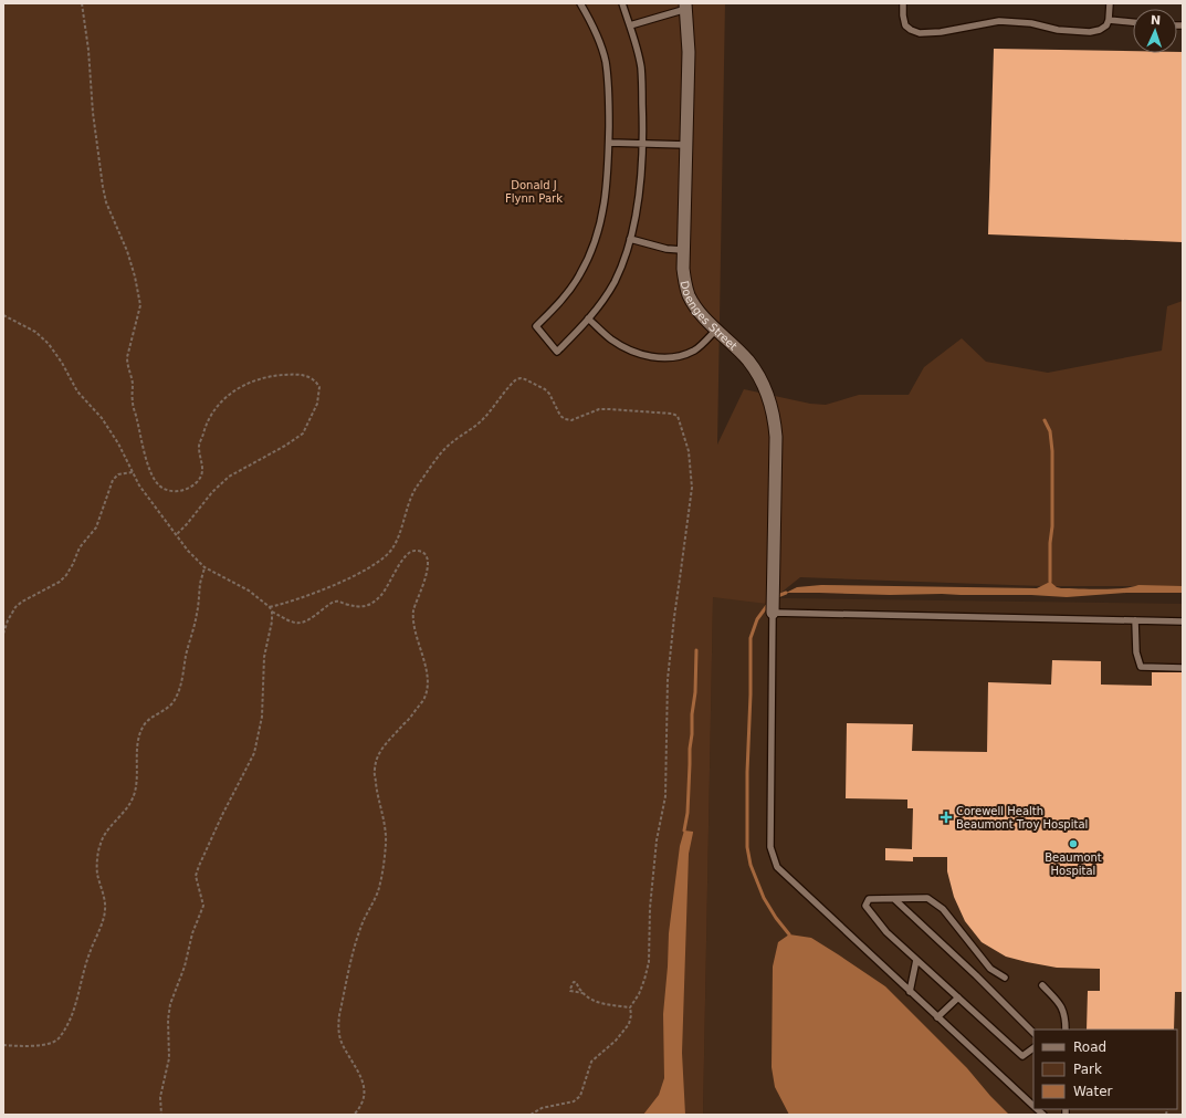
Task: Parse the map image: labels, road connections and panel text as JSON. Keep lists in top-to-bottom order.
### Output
{
  "streets": {
    "street": ["Doenges Street"]
  },
  "parks": ["Donald J Flynn Park"],
  "places": {
    "health": ["Corewell Health Beaumont Troy Hospital"],
    "other": ["Beaumont Hospital"]
  },
  "legend": ["Road", "Park", "Water"],
  "north": "top"
}
